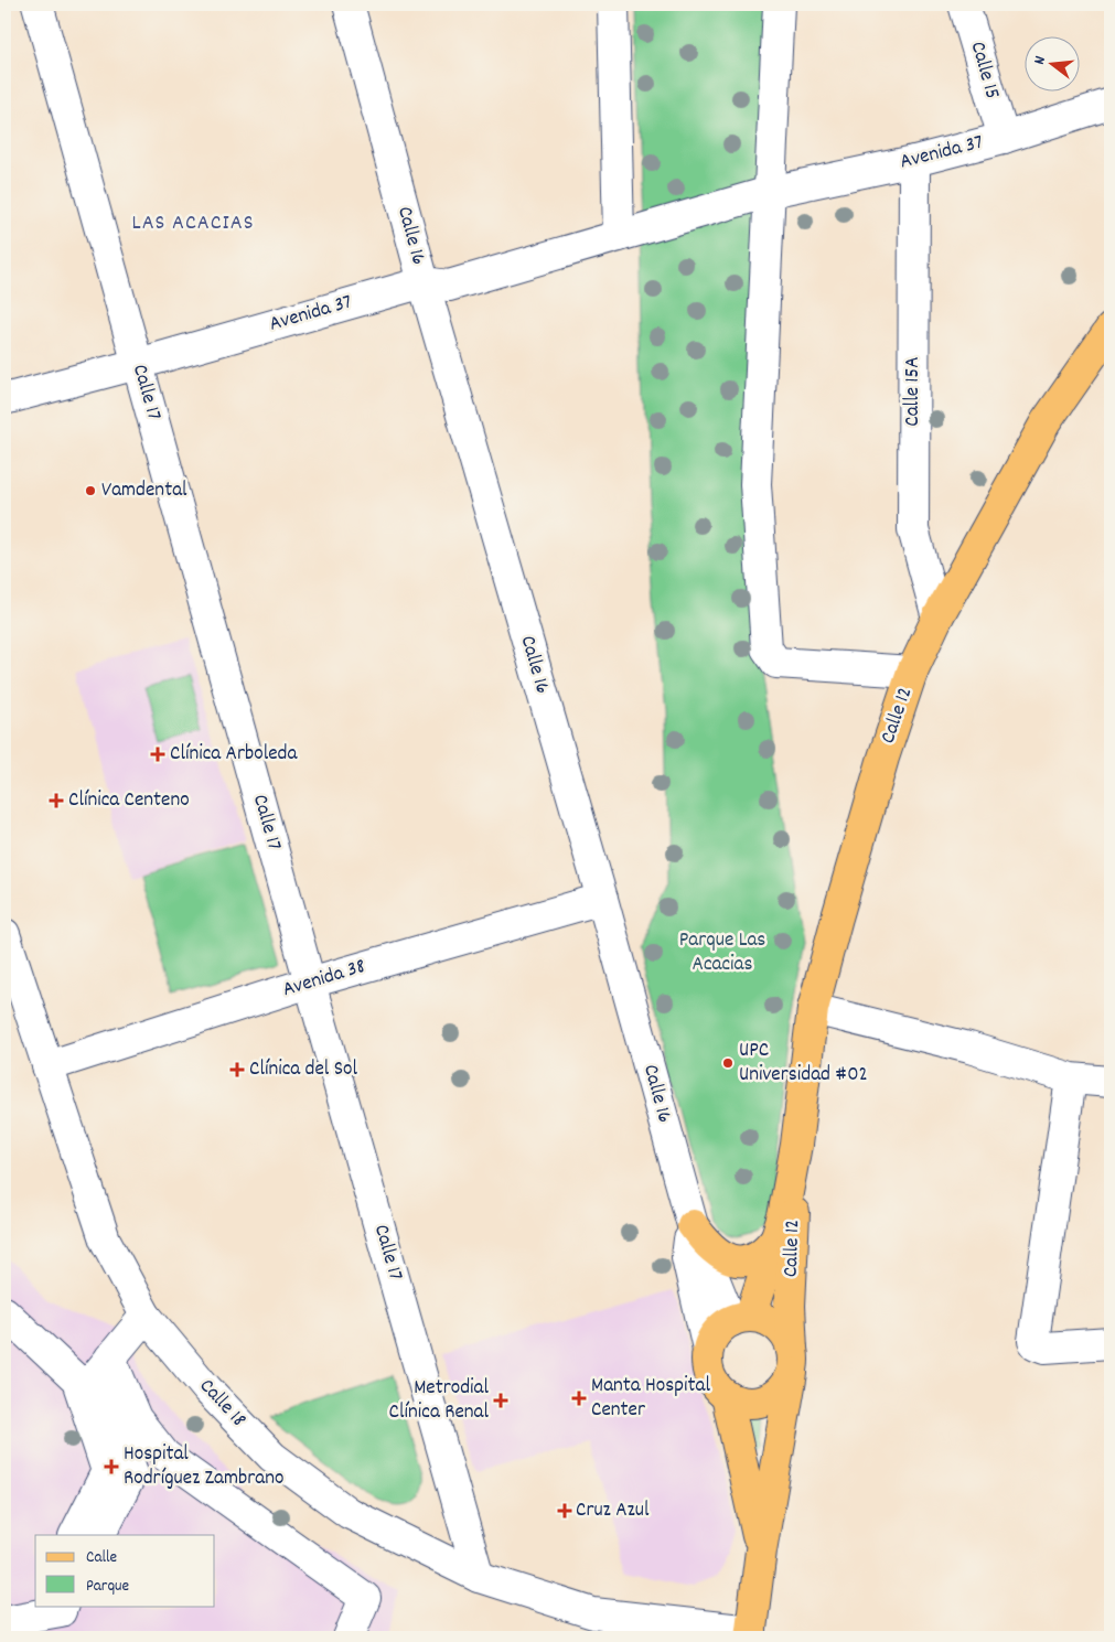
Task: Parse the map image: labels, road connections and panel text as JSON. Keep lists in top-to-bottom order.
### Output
{
  "streets": {
    "main road": ["Calle 12"],
    "street": [
      "Calle 15",
      "Avenida 37",
      "Calle 16",
      "Calle 15A",
      "Calle 17",
      "Avenida 38",
      "Calle 18"
    ]
  },
  "crossings": [
    ["Calle 15", "Avenida 37"],
    ["Avenida 37", "Calle 16"],
    ["Avenida 37", "Calle 15A"],
    ["Avenida 37", "Calle 17"],
    ["Calle 16", "Calle 12"],
    ["Calle 16", "Avenida 38"],
    ["Calle 15A", "Calle 12"],
    ["Calle 17", "Avenida 38"],
    ["Calle 17", "Calle 18"],
    ["Calle 12", "Calle 18"],
    ["Avenida 38", "Calle 18"]
  ],
  "districts": ["LAS ACACIAS"],
  "parks": ["Parque Las Acacias"],
  "places": {
    "other": ["Vamdental", "UPC Universidad #02"],
    "health": [
      "Clínica Arboleda",
      "Clínica Centeno",
      "Clínica del Sol",
      "Manta Hospital Center",
      "Metrodial Clínica Renal",
      "Hospital Rodríguez Zambrano",
      "Cruz Azul"
    ]
  },
  "legend": ["Calle", "Parque"],
  "north": "left"
}
